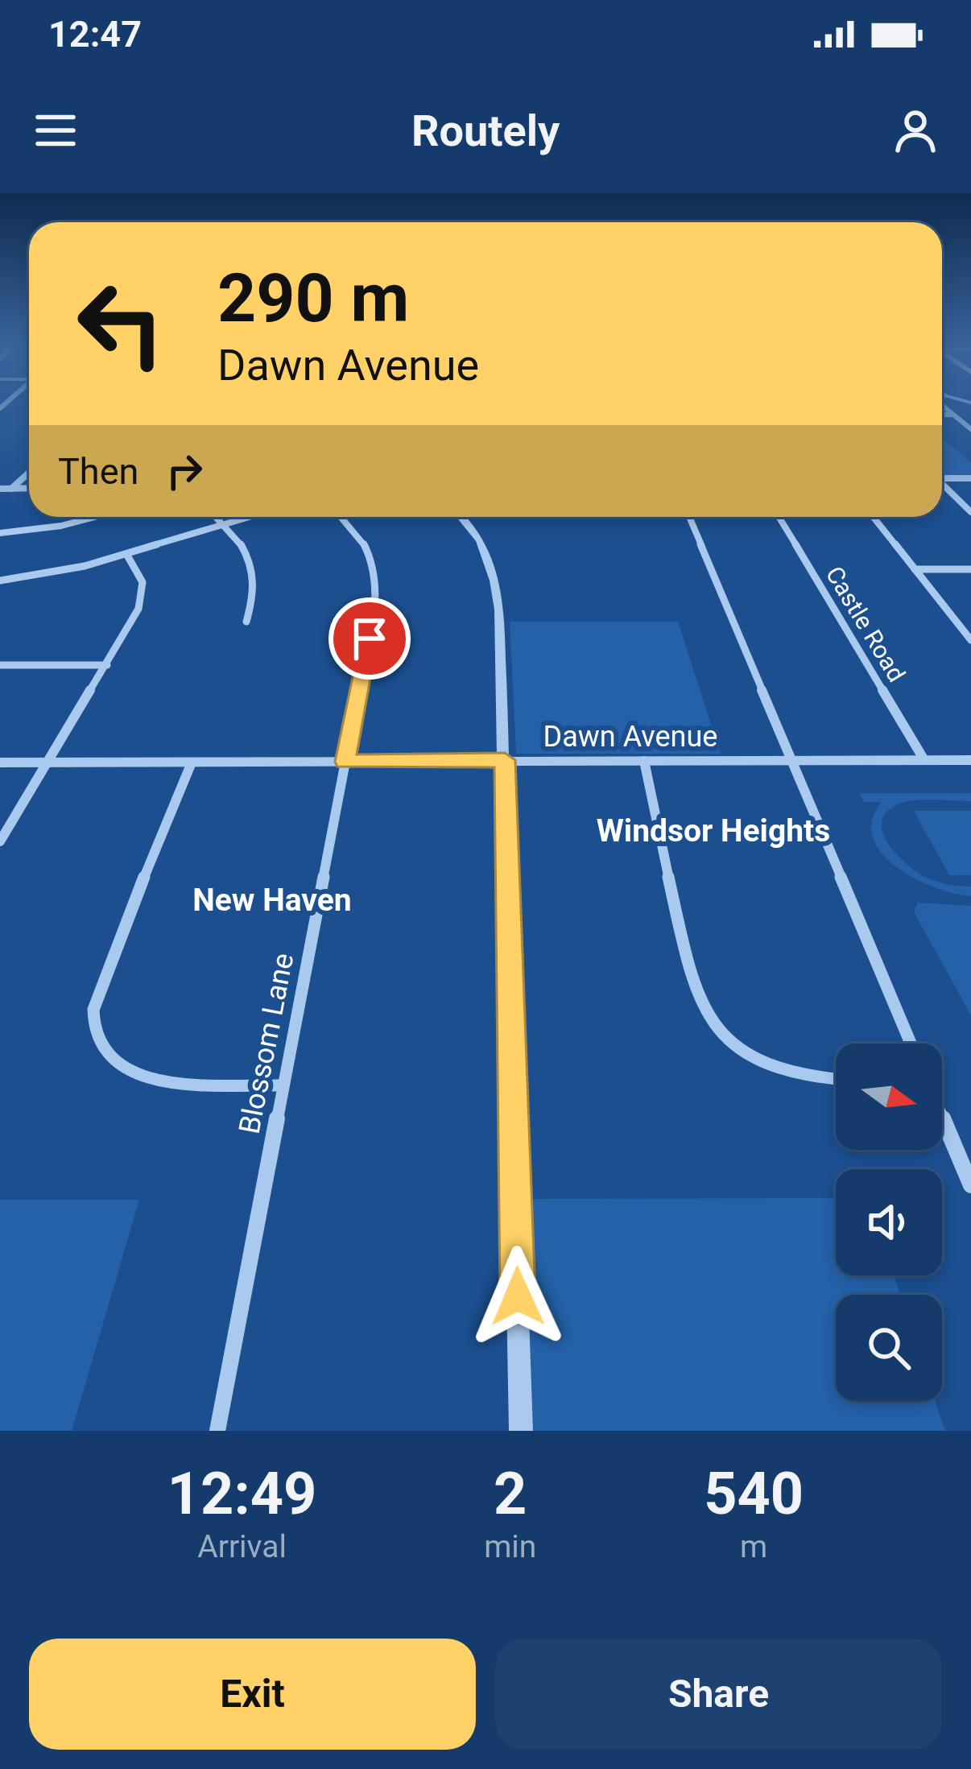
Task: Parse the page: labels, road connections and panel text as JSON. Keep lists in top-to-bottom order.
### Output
{
  "streets": {
    "street": ["Castle Road", "Dawn Avenue", "Blossom Lane"]
  },
  "crossings": [
    ["Castle Road", "Dawn Avenue"],
    ["Dawn Avenue", "Blossom Lane"]
  ],
  "districts": ["Windsor Heights", "New Haven"],
  "north": "right",
  "page": {
    "status": "12:47",
    "header": "Routely",
    "turn": ["290 m", "Dawn Avenue"],
    "then": "Then",
    "eta": [
      "12:49",
      "Arrival",
      "2",
      "min",
      "540",
      "m"
    ],
    "buttons": ["Exit", "Share"]
  }
}
